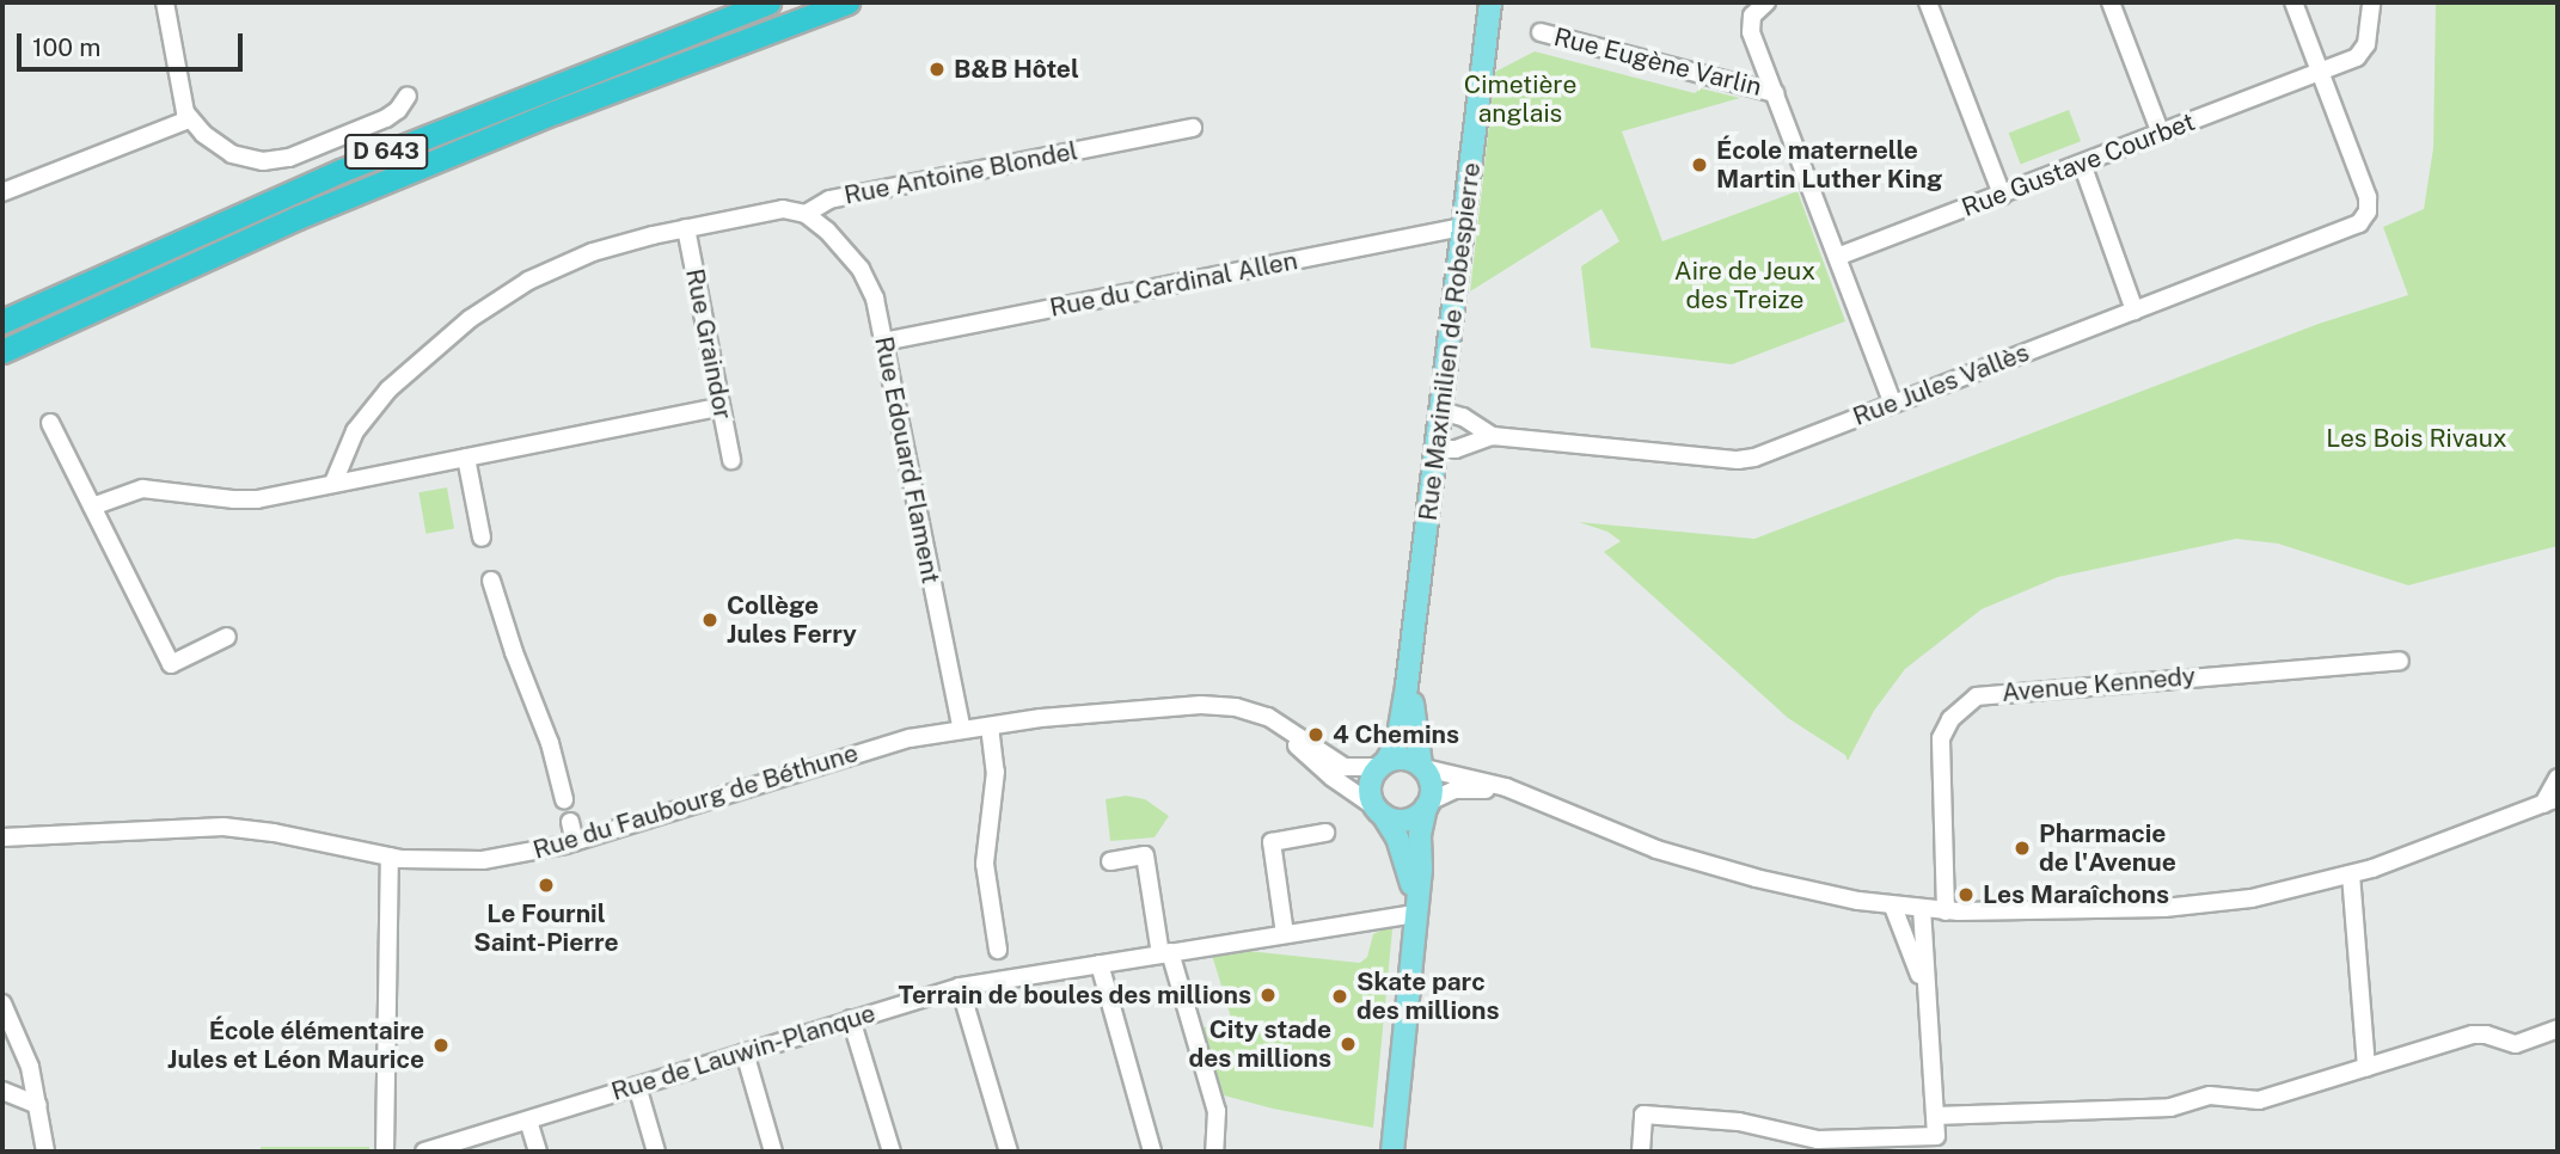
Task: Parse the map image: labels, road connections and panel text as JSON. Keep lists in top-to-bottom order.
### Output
{
  "streets": {
    "highway": ["D 643"],
    "main road": ["Rue Maximilien de Robespierre", "Rue du Faubourg de Béthune"],
    "street": [
      "Rue Eugène Varlin",
      "Rue Gustave Courbet",
      "Rue Antoine Blondel",
      "Rue du Cardinal Allen",
      "Rue Graindor",
      "Rue Jules Vallès",
      "Rue Edouard Flament",
      "Avenue Kennedy",
      "Rue de Lauwin-Planque"
    ]
  },
  "crossings": [
    ["Rue Eugène Varlin", "Rue Gustave Courbet"],
    ["Rue Eugène Varlin", "Rue Jules Vallès"],
    ["Rue Gustave Courbet", "Rue Jules Vallès"],
    ["Rue Antoine Blondel", "Rue Graindor"],
    ["Rue Antoine Blondel", "Rue Edouard Flament"],
    ["Rue du Cardinal Allen", "Rue Maximilien de Robespierre"],
    ["Rue du Cardinal Allen", "Rue Edouard Flament"],
    ["Rue Maximilien de Robespierre", "Rue Jules Vallès"],
    ["Rue Maximilien de Robespierre", "Rue du Faubourg de Béthune"],
    ["Rue Edouard Flament", "Rue du Faubourg de Béthune"]
  ],
  "parks": ["Cimetière anglais", "Aire de Jeux des Treize", "Les Bois Rivaux"],
  "places": [
    "B&B Hôtel",
    "École maternelle Martin Luther King",
    "Collège Jules Ferry",
    "4 Chemins",
    "Pharmacie de l'Avenue",
    "Le Fournil Saint-Pierre",
    "Les Maraîchons",
    "Terrain de boules des millions",
    "Skate parc des millions",
    "City stade des millions",
    "École élémentaire Jules et Léon Maurice"
  ],
  "scale_bar": "100 m"
}
